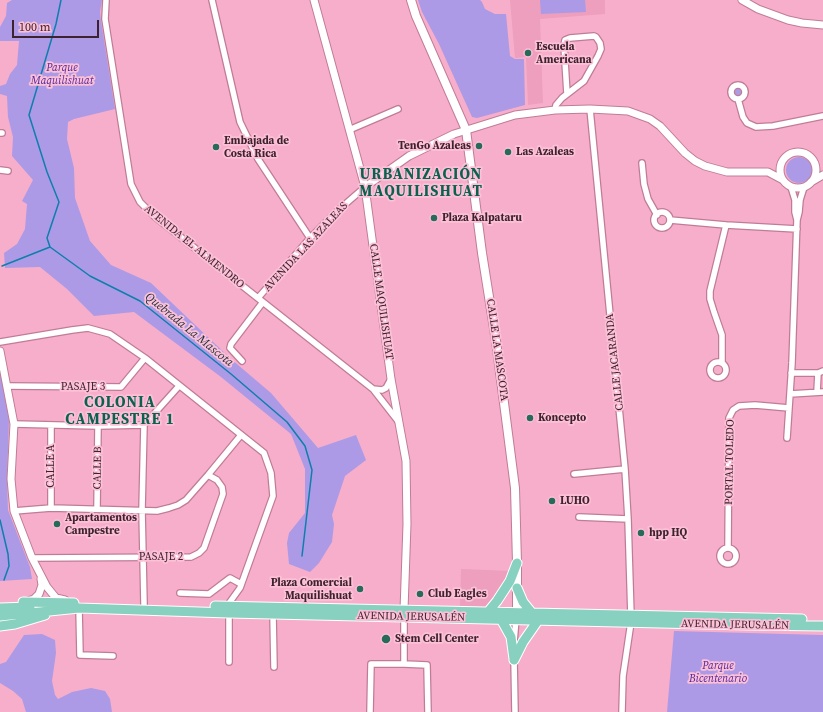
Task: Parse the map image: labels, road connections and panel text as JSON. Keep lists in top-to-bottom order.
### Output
{
  "streets": {
    "main road": ["CALLE LA MASCOTA", "AVENIDA JERUSALÉN"],
    "street": [
      "AVENIDA EL ALMENDRO",
      "AVENIDA LAS AZALEAS",
      "CALLE MAQUILISHUAT",
      "CALLE JACARANDA",
      "PASAJE 3",
      "PORTAL TOLEDO",
      "CALLE A",
      "CALLE B",
      "PASAJE 2"
    ]
  },
  "crossings": [
    ["AVENIDA EL ALMENDRO", "AVENIDA LAS AZALEAS"],
    ["AVENIDA EL ALMENDRO", "CALLE MAQUILISHUAT"],
    ["AVENIDA LAS AZALEAS", "CALLE MAQUILISHUAT"],
    ["AVENIDA LAS AZALEAS", "CALLE LA MASCOTA"],
    ["AVENIDA LAS AZALEAS", "CALLE JACARANDA"],
    ["CALLE MAQUILISHUAT", "AVENIDA JERUSALÉN"],
    ["CALLE LA MASCOTA", "AVENIDA JERUSALÉN"],
    ["CALLE JACARANDA", "AVENIDA JERUSALÉN"]
  ],
  "districts": ["URBANIZACIÓN MAQUILISHUAT", "COLONIA CAMPESTRE 1"],
  "water": ["Quebrada La Mascota"],
  "parks": ["Parque Maquilishuat", "Parque Bicentenario"],
  "places": [
    "Escuela Americana",
    "TenGo Azaleas",
    "Embajada de Costa Rica",
    "Las Azaleas",
    "Plaza Kalpataru",
    "Koncepto",
    "LUHO",
    "Apartamentos Campestre",
    "hpp HQ",
    "Plaza Comercial Maquilishuat",
    "Club Eagles",
    "Stem Cell Center"
  ],
  "scale_bar": "100 m"
}
